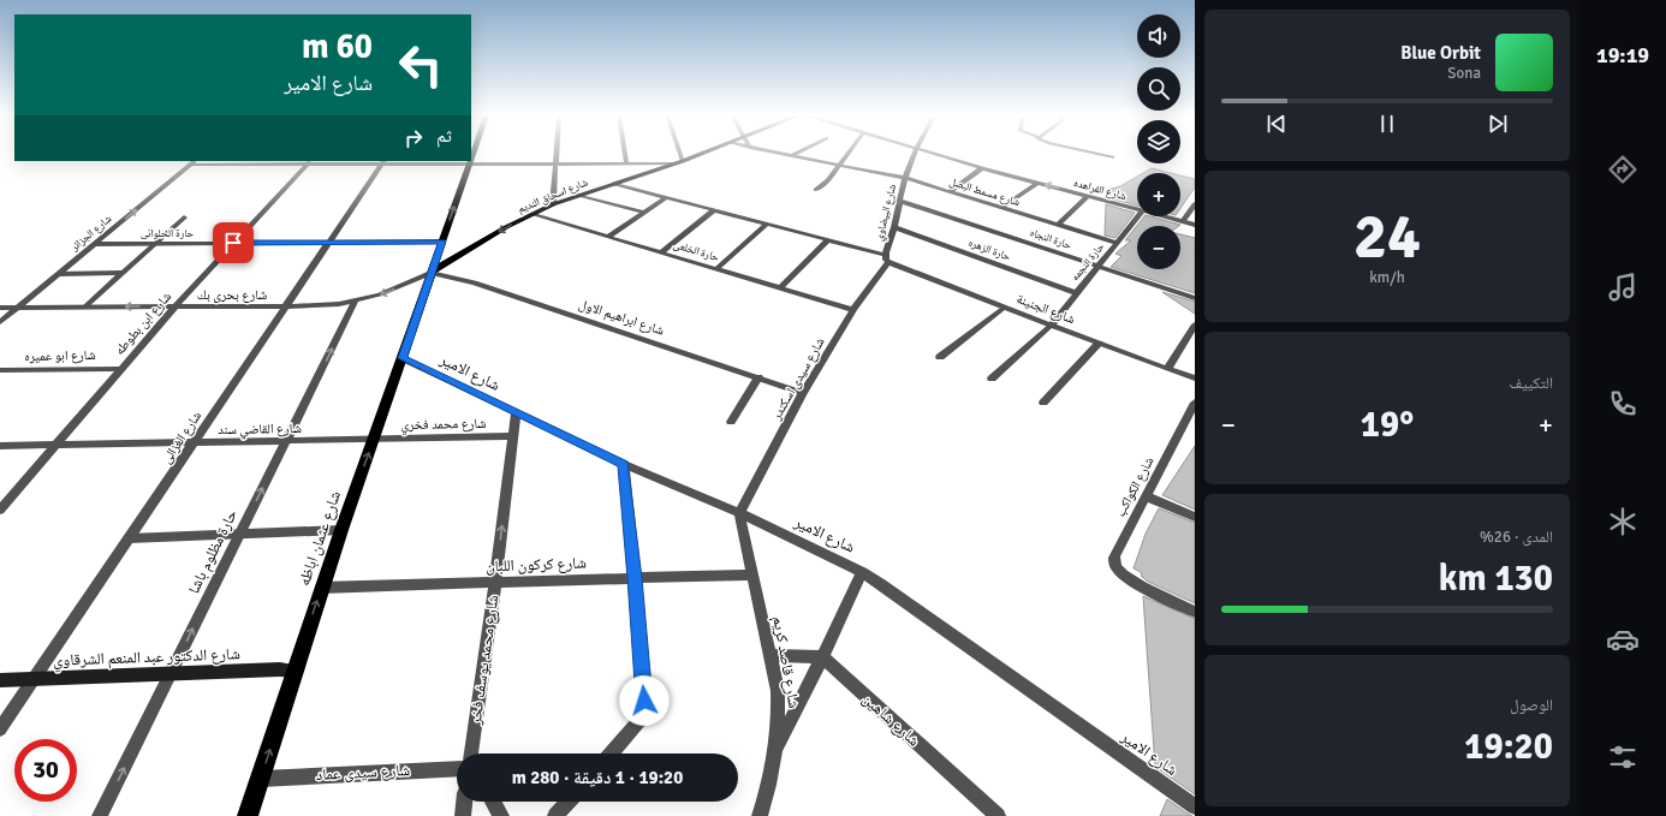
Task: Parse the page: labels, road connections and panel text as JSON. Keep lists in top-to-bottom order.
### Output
{
  "streets": {
    "main road": ["شارع اسحاق النديم", "شارع عثمان اباظه", "شارع الدكتور عبد المنعم الشرقاوي"],
    "street": [
      "شارع الفراهده",
      "شارع مسمط البصل",
      "شارع البيضاوي",
      "شارع الجزائر",
      "حارة الحلوانى",
      "حارة النجاه",
      "حارة الزهره",
      "حارة الخلعى",
      "حارة النجمه",
      "شارع بحرى بك",
      "شارع الجنينة",
      "شارع ابراهيم الاول",
      "شارع ابن بطوطه",
      "شارع ابو عميره",
      "شارع الامير",
      "شارع سيدى اسكندر",
      "شارع محمد فخري",
      "شارع القاضي سند",
      "شارع الغزالى",
      "شارع الكواكب",
      "حارة مظلوم باشا",
      "شارع كركون اللبان",
      "شارع محمد يوسف فخر",
      "شارع قاصد كريم",
      "شارع شاهين",
      "شارع سيدى عماد"
    ]
  },
  "crossings": [
    ["شارع مسمط البصل", "شارع البيضاوي"],
    ["شارع مسمط البصل", "حارة النجمه"],
    ["شارع اسحاق النديم", "حارة الخلعى"],
    ["شارع اسحاق النديم", "شارع بحرى بك"],
    ["شارع اسحاق النديم", "شارع الجنينة"],
    ["شارع اسحاق النديم", "شارع ابراهيم الاول"],
    ["شارع اسحاق النديم", "شارع عثمان اباظه"],
    ["شارع البيضاوي", "حارة النجاه"],
    ["شارع البيضاوي", "حارة الزهره"],
    ["شارع البيضاوي", "شارع الجنينة"],
    ["شارع البيضاوي", "شارع سيدى اسكندر"],
    ["شارع الجزائر", "حارة الحلوانى"],
    ["شارع الجزائر", "شارع بحرى بك"],
    ["حارة الحلوانى", "شارع ابن بطوطه"],
    ["حارة الحلوانى", "شارع الغزالى"],
    ["حارة الحلوانى", "شارع عثمان اباظه"],
    ["حارة النجاه", "حارة النجمه"],
    ["حارة الزهره", "حارة النجمه"],
    ["حارة الخلعى", "شارع سيدى اسكندر"],
    ["حارة النجمه", "شارع الجنينة"],
    ["شارع بحرى بك", "شارع ابراهيم الاول"],
    ["شارع بحرى بك", "شارع ابن بطوطه"],
    ["شارع بحرى بك", "شارع الغزالى"],
    ["شارع بحرى بك", "شارع عثمان اباظه"],
    ["شارع بحرى بك", "حارة مظلوم باشا"],
    ["شارع الجنينة", "شارع سيدى اسكندر"],
    ["شارع ابراهيم الاول", "شارع سيدى اسكندر"],
    ["شارع ابراهيم الاول", "شارع عثمان اباظه"],
    ["شارع ابن بطوطه", "شارع ابو عميره"],
    ["شارع ابن بطوطه", "شارع القاضي سند"],
    ["شارع الامير", "شارع سيدى اسكندر"],
    ["شارع الامير", "شارع عثمان اباظه"],
    ["شارع الامير", "شارع محمد يوسف فخر"],
    ["شارع الامير", "شارع قاصد كريم"],
    ["شارع سيدى اسكندر", "شارع قاصد كريم"],
    ["شارع محمد فخري", "شارع القاضي سند"],
    ["شارع محمد فخري", "شارع عثمان اباظه"],
    ["شارع محمد فخري", "شارع محمد يوسف فخر"],
    ["شارع القاضي سند", "شارع الغزالى"],
    ["شارع القاضي سند", "شارع عثمان اباظه"],
    ["شارع القاضي سند", "حارة مظلوم باشا"],
    ["شارع الغزالى", "شارع الدكتور عبد المنعم الشرقاوي"],
    ["شارع عثمان اباظه", "شارع كركون اللبان"],
    ["شارع عثمان اباظه", "شارع الدكتور عبد المنعم الشرقاوي"],
    ["شارع عثمان اباظه", "شارع سيدى عماد"],
    ["حارة مظلوم باشا", "شارع الدكتور عبد المنعم الشرقاوي"],
    ["شارع كركون اللبان", "شارع محمد يوسف فخر"],
    ["شارع كركون اللبان", "شارع قاصد كريم"]
  ],
  "one_way": [
    "شارع اسحاق النديم",
    "شارع بحرى بك",
    "شارع عثمان اباظه",
    "حارة مظلوم باشا",
    "شارع محمد يوسف فخر"
  ],
  "page": {
    "tabs": "19:19",
    "map_buttons": ["+", "−"],
    "turn": ["60 m", "شارع الامير"],
    "song": ["Blue Orbit", "Sona"],
    "then": "ثم",
    "tile": [
      ["24", "km/h"],
      "التكييف",
      ["المدى · 26%", "130 km"],
      ["الوصول", "19:20"]
    ],
    "heat": ["−", "19°", "+"],
    "limit": "30",
    "trip": "19:20 · 1 دقيقة · 280 m"
  }
}
